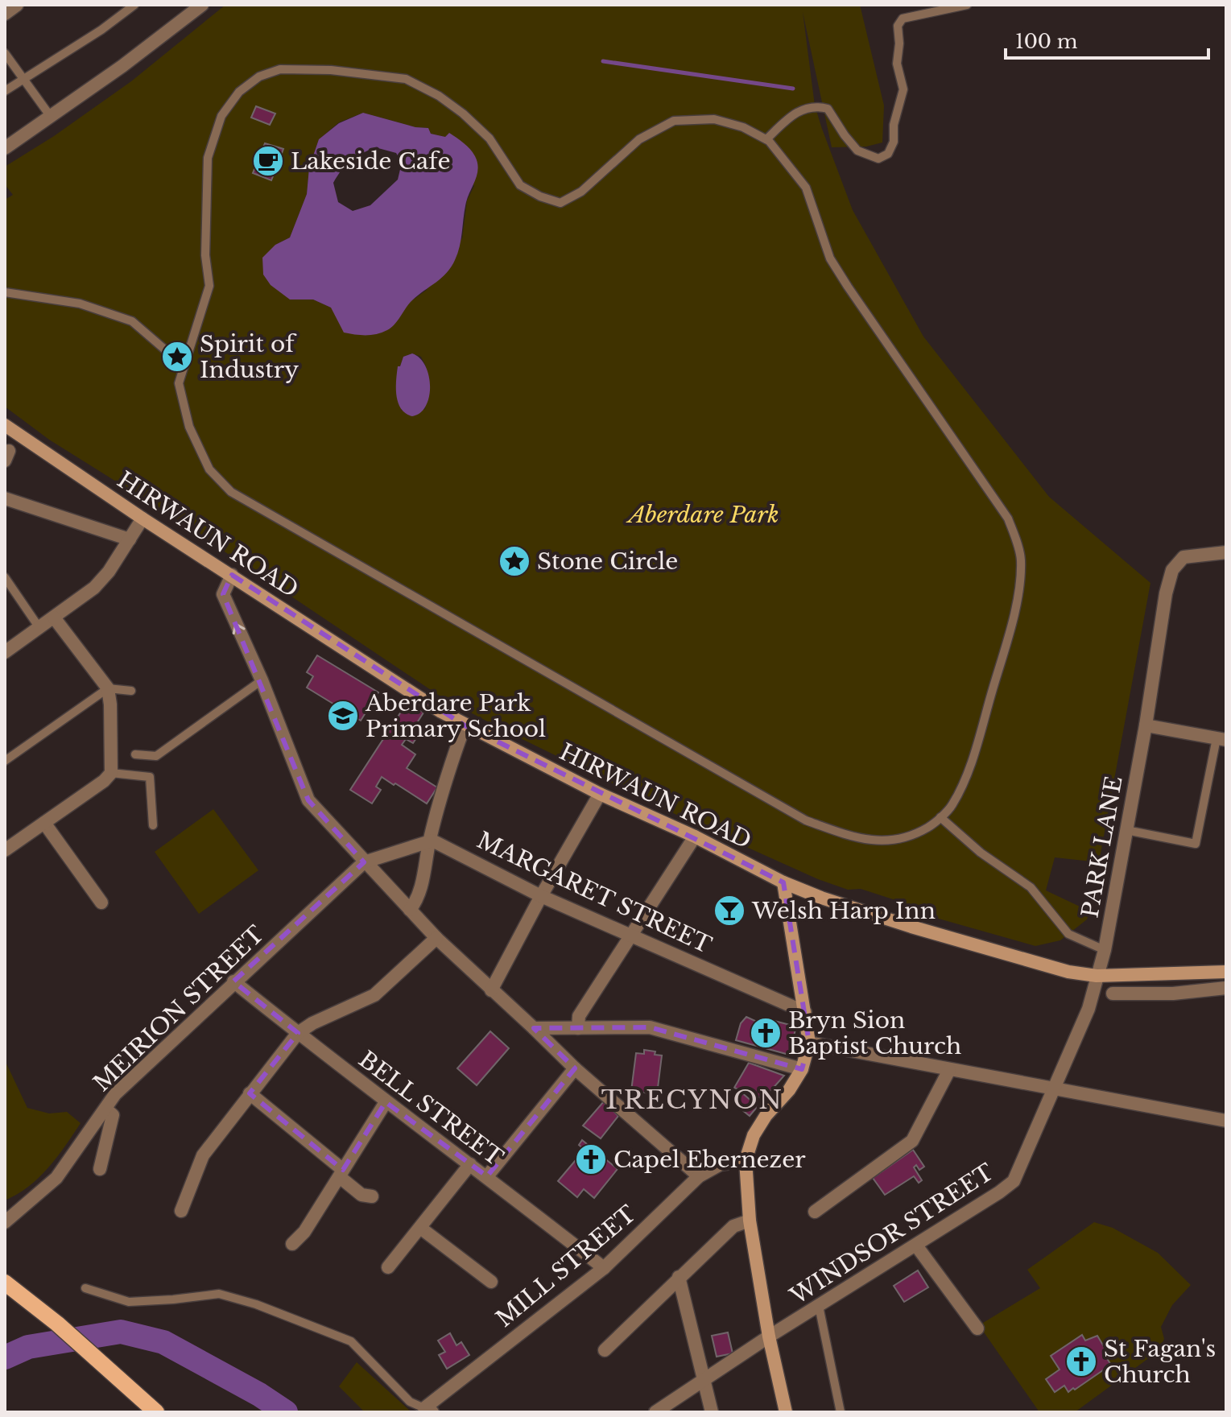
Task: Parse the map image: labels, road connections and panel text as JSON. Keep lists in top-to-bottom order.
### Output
{
  "streets": {
    "main road": ["HIRWAUN ROAD"],
    "street": [
      "PARK LANE",
      "MARGARET STREET",
      "MEIRION STREET",
      "BELL STREET",
      "WINDSOR STREET",
      "MILL STREET"
    ]
  },
  "crossings": [
    ["HIRWAUN ROAD", "PARK LANE"],
    ["HIRWAUN ROAD", "WINDSOR STREET"],
    ["PARK LANE", "WINDSOR STREET"],
    ["MEIRION STREET", "BELL STREET"],
    ["BELL STREET", "MILL STREET"]
  ],
  "districts": ["TRECYNON"],
  "parks": ["Aberdare Park"],
  "places": {
    "cafe": ["Lakeside Cafe"],
    "place": ["Spirit of Industry", "Stone Circle"],
    "school or university": ["Aberdare Park Primary School"],
    "bar": ["Welsh Harp Inn"],
    "church": ["Bryn Sion Baptist Church", "Capel Ebernezer", "St Fagan's Church"]
  },
  "scale_bar": "100 m"
}
